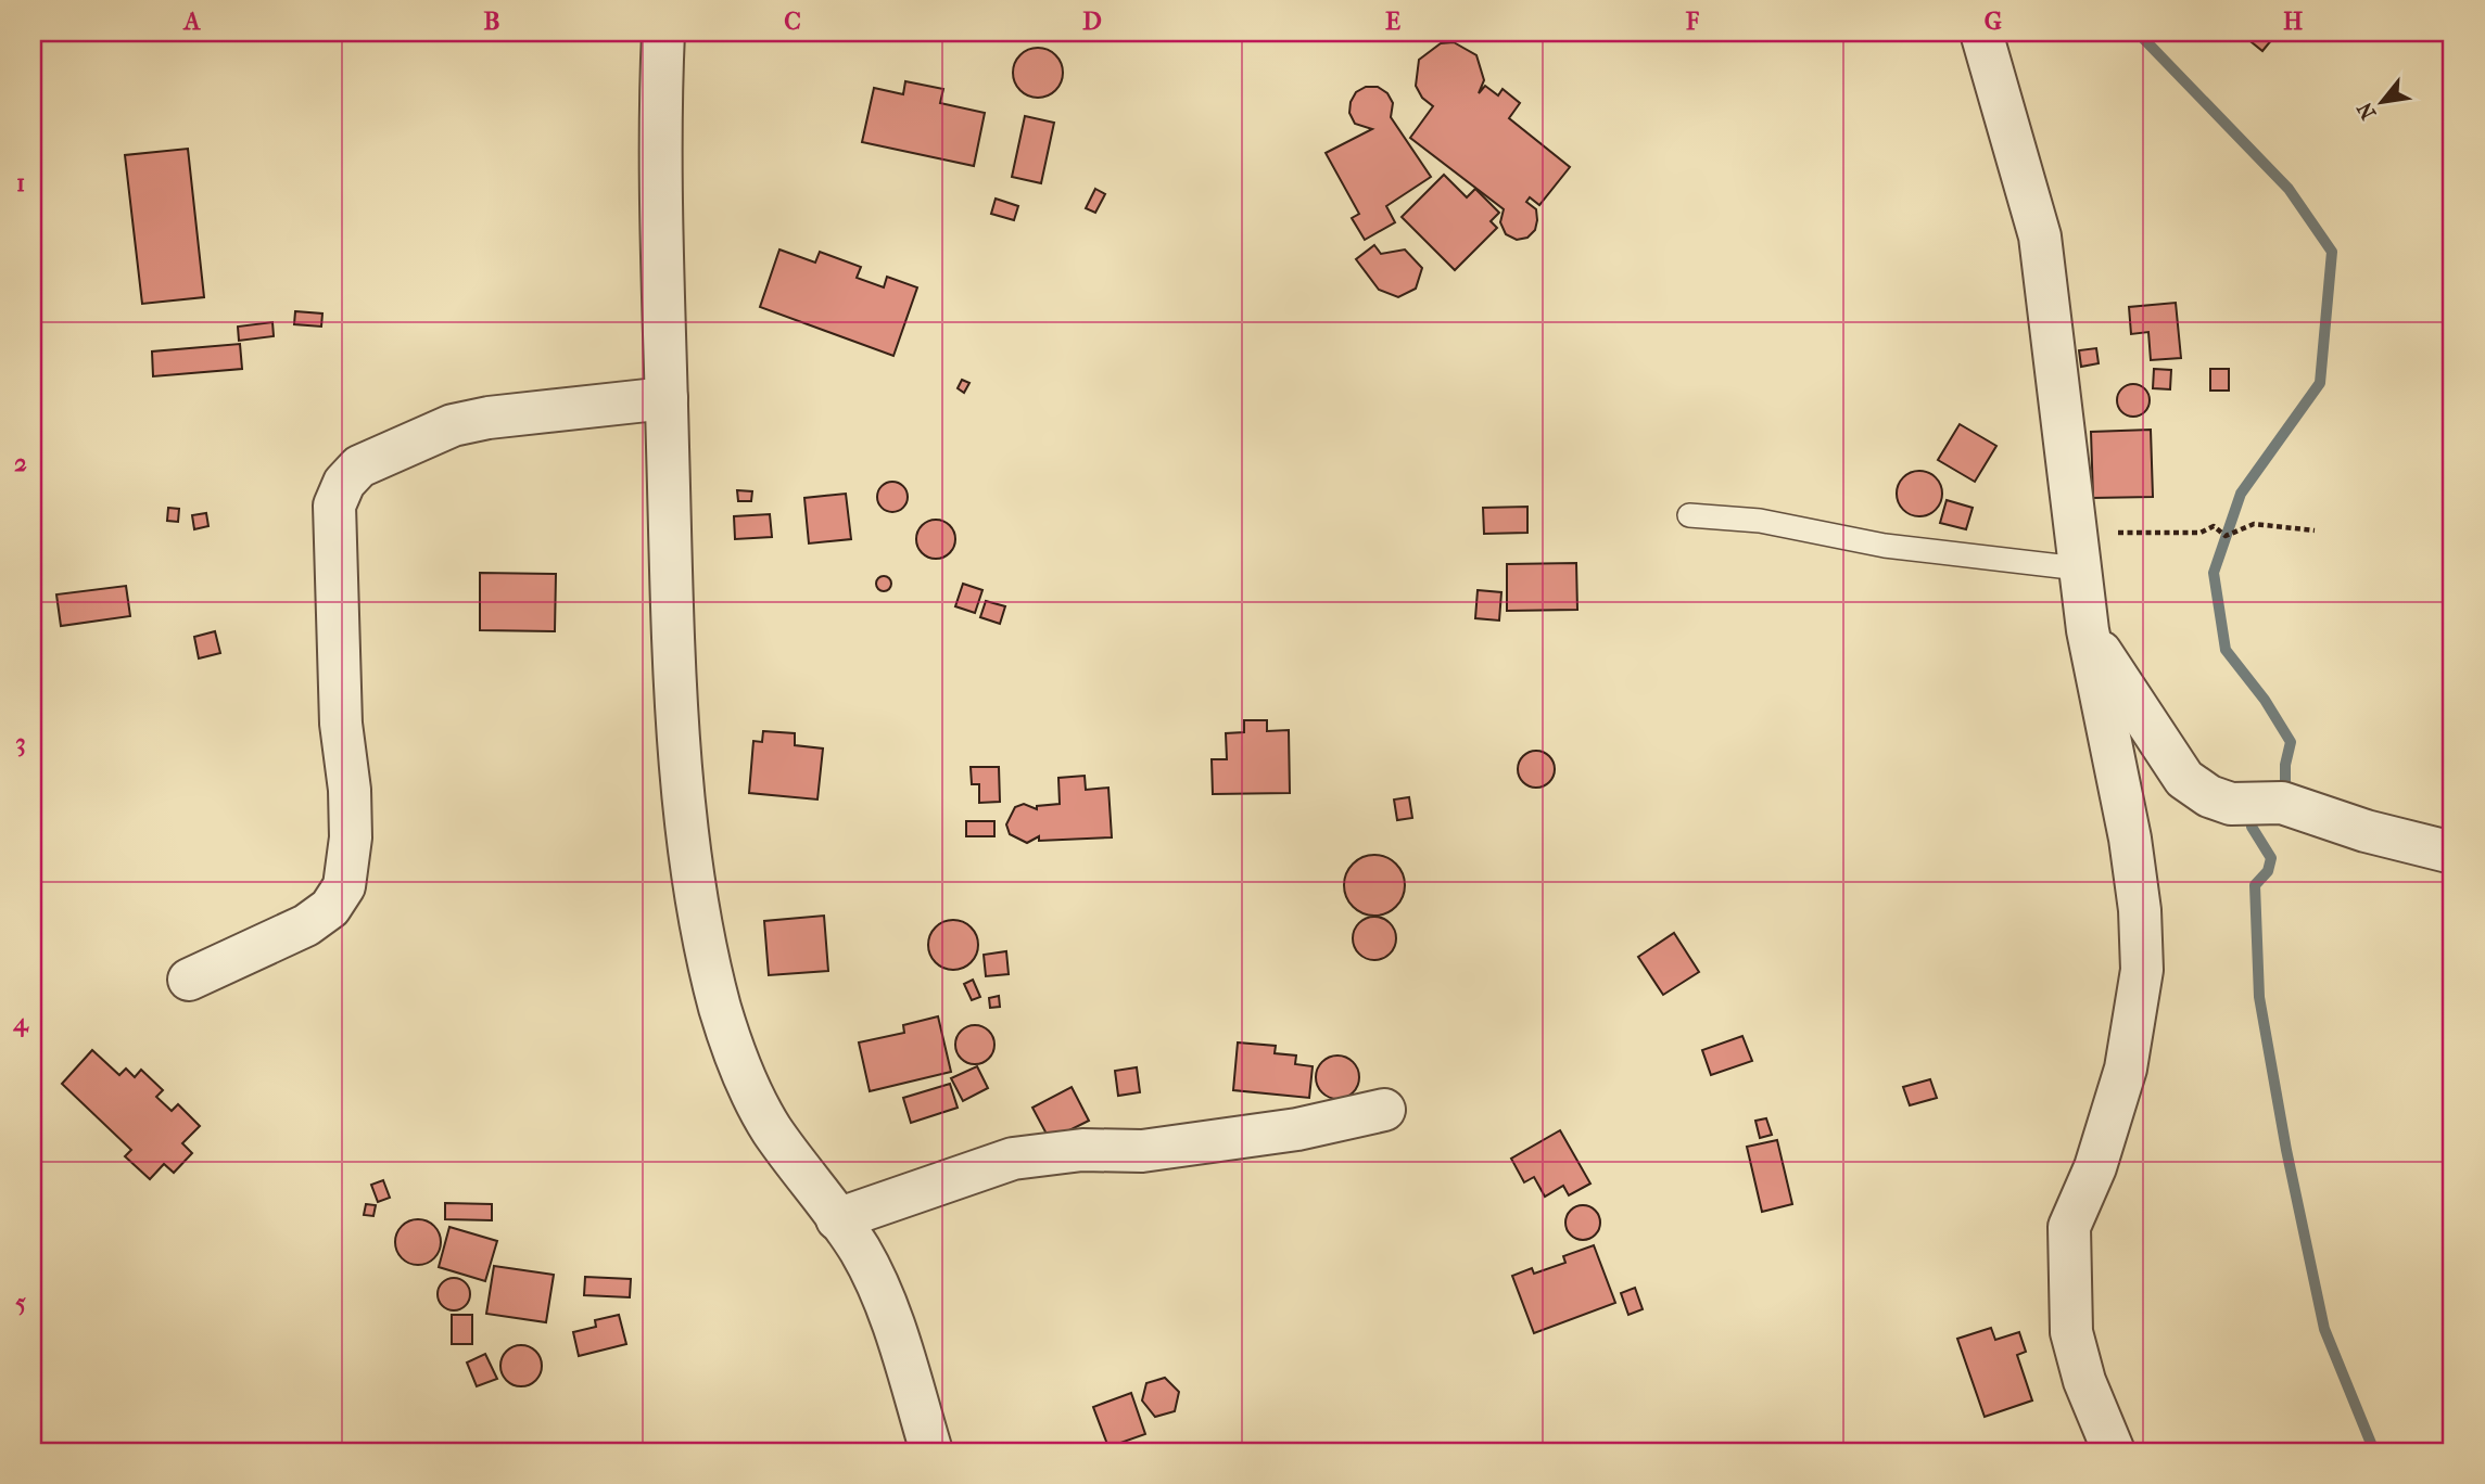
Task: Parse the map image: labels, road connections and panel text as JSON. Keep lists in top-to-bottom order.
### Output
{
  "north": "bottom left",
  "grid": {
    "columns": [
      "A",
      "B",
      "C",
      "D",
      "E",
      "F",
      "G",
      "H"
    ],
    "rows": [
      "1",
      "2",
      "3",
      "4",
      "5"
    ]
  }
}
